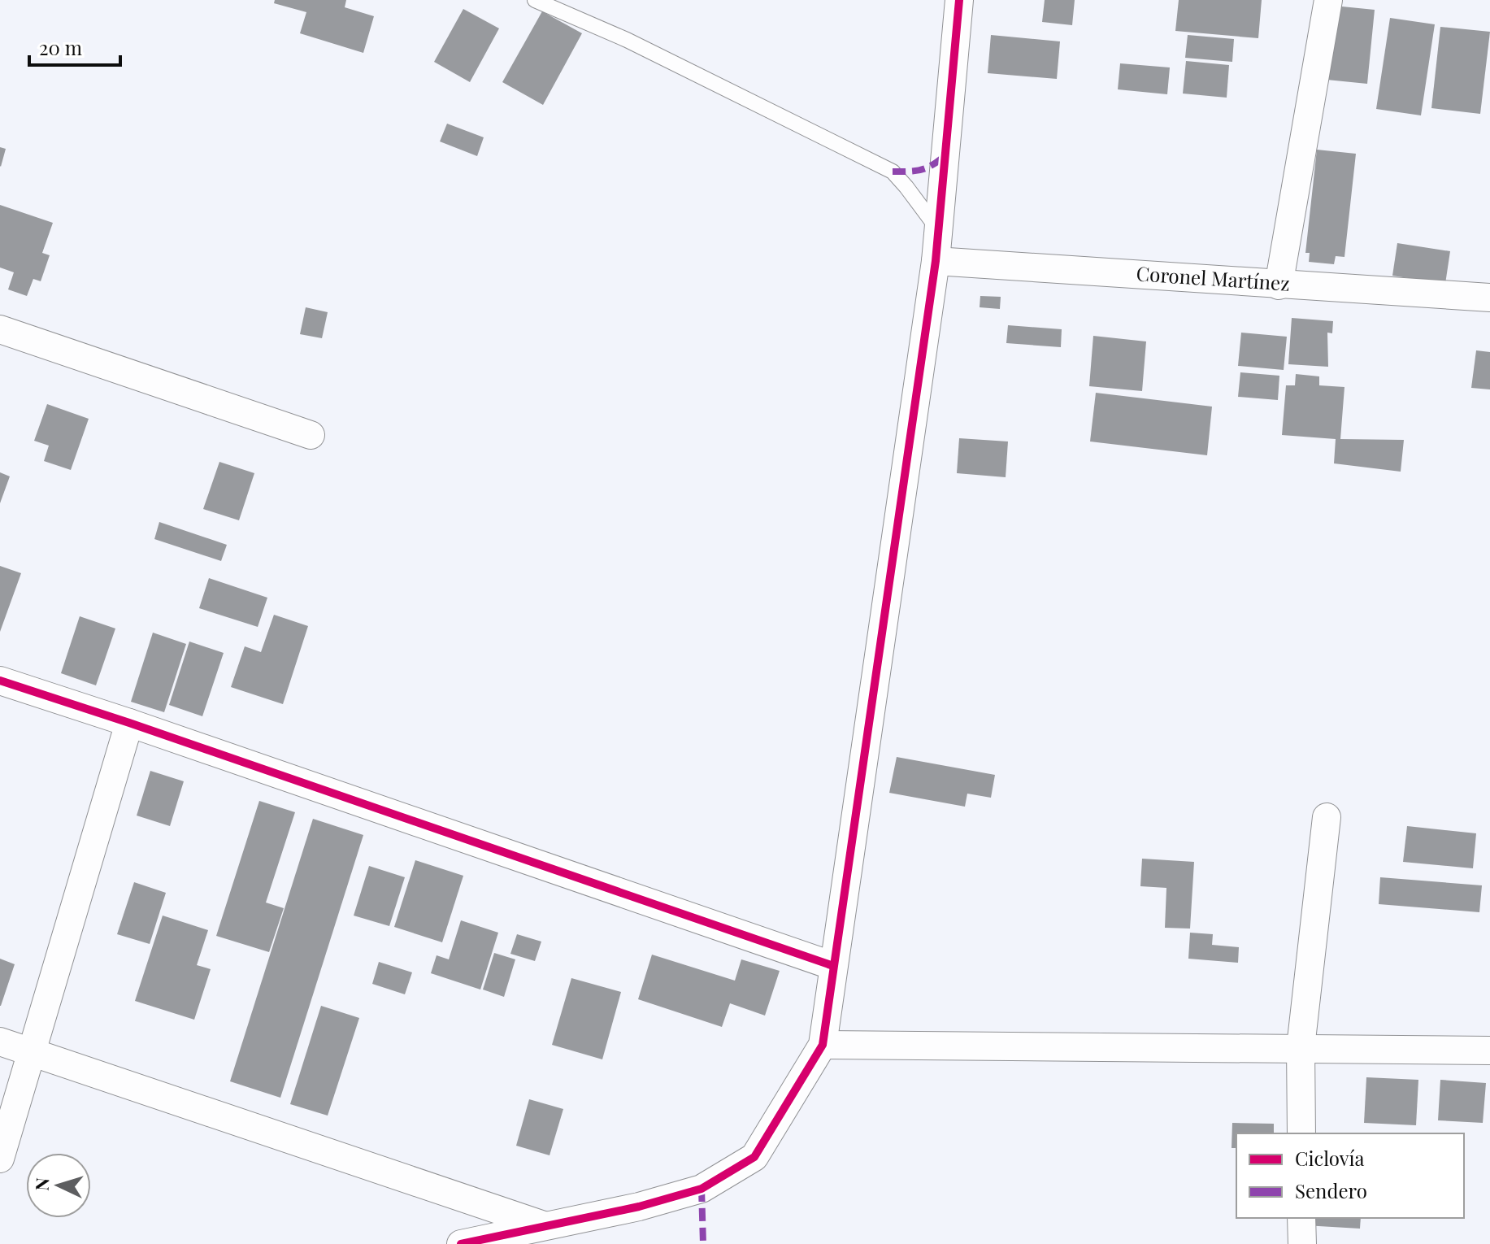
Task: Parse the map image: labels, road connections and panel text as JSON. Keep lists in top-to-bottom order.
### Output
{
  "streets": {
    "street": ["Coronel Martínez"]
  },
  "legend": ["Ciclovía", "Sendero"],
  "scale_bar": "20 m",
  "north": "left"
}
